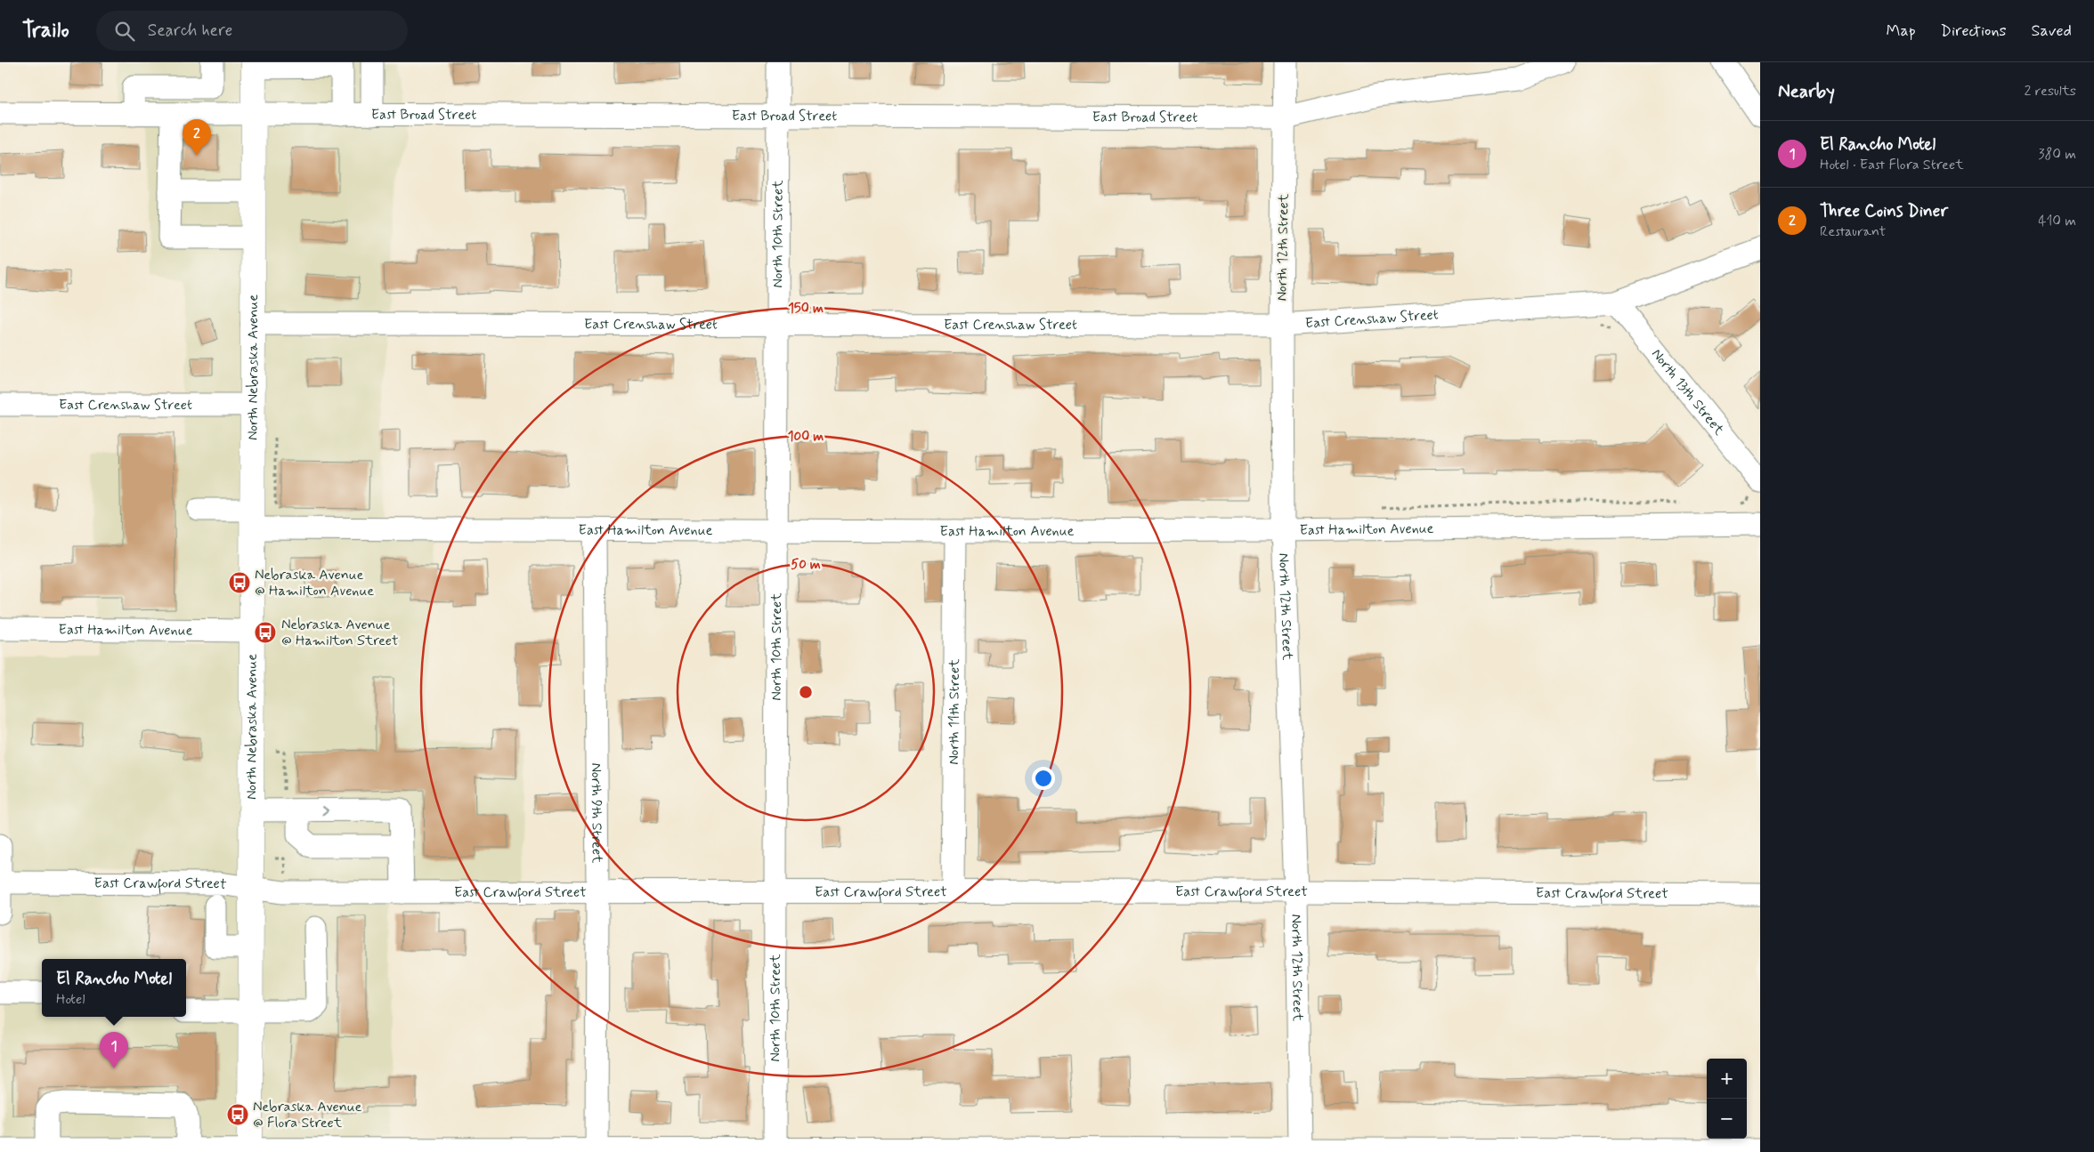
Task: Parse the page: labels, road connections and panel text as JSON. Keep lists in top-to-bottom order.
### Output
{
  "streets": {
    "main road": ["North Nebraska Avenue"],
    "street": [
      "East Broad Street",
      "North 10th Street",
      "North 12th Street",
      "East Crenshaw Street",
      "North 13th Street",
      "East Hamilton Avenue",
      "North 11th Street",
      "North 9th Street",
      "East Crawford Street"
    ]
  },
  "crossings": [
    ["East Broad Street", "North 10th Street"],
    ["East Broad Street", "North 12th Street"],
    ["East Broad Street", "North Nebraska Avenue"],
    ["North 10th Street", "East Crenshaw Street"],
    ["North 10th Street", "East Hamilton Avenue"],
    ["North 10th Street", "East Crawford Street"],
    ["North 12th Street", "East Crenshaw Street"],
    ["North 12th Street", "East Hamilton Avenue"],
    ["North 12th Street", "East Crawford Street"],
    ["East Crenshaw Street", "North Nebraska Avenue"],
    ["East Crenshaw Street", "North 13th Street"],
    ["North Nebraska Avenue", "East Hamilton Avenue"],
    ["North Nebraska Avenue", "East Crawford Street"],
    ["East Hamilton Avenue", "North 11th Street"],
    ["East Hamilton Avenue", "North 9th Street"],
    ["North 11th Street", "East Crawford Street"],
    ["North 9th Street", "East Crawford Street"]
  ],
  "places": {
    "bus stop": ["Nebraska Avenue @ Hamilton Avenue", "Nebraska Avenue @ Hamilton Street", "Nebraska Avenue @ Flora Street"]
  },
  "page": {
    "header": "Trailo",
    "search": "Search here",
    "nav": ["Map", "Directions", "Saved"],
    "heading": ["Nearby", "2 results"],
    "pins": ["2", "1"],
    "list": [
      {
        "mark": "1",
        "name": "El Rancho Motel",
        "note": "Hotel · East Flora Street",
        "value": "380 m"
      },
      {
        "mark": "2",
        "name": "Three Coins Diner",
        "note": "Restaurant",
        "value": "410 m"
      }
    ],
    "popup": ["El Rancho Motel", "Hotel"],
    "map_buttons": ["+", "−"]
  },
  "rings": ["150 m", "100 m", "50 m"]
}
